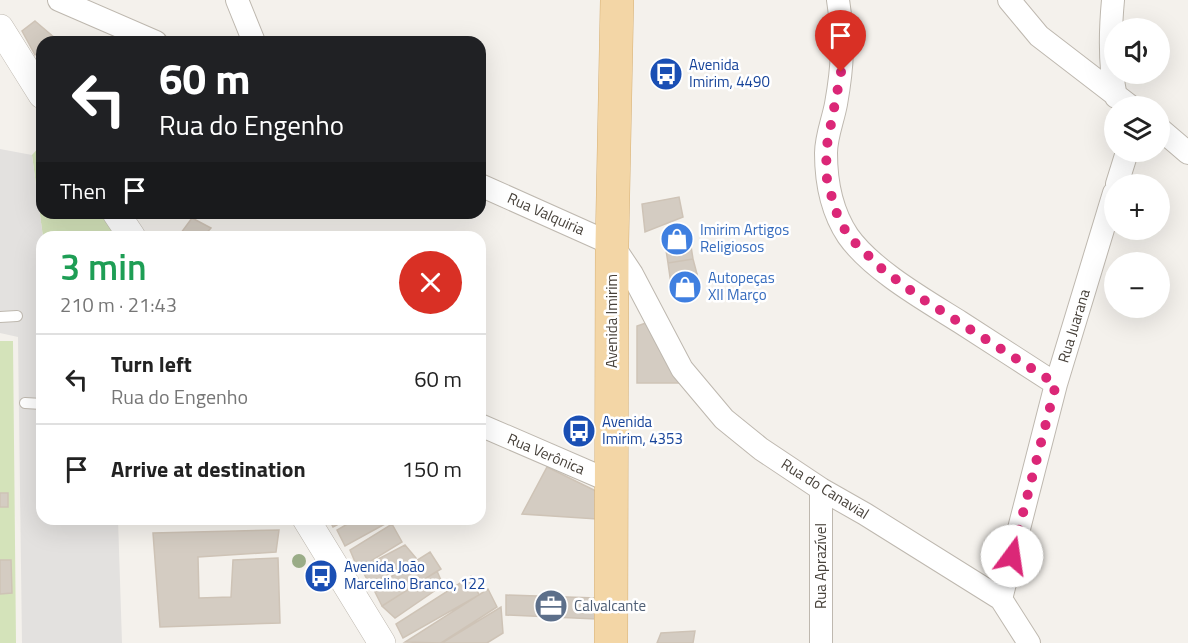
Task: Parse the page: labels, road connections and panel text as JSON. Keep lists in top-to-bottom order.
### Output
{
  "streets": {
    "main road": ["Avenida Imirim"],
    "street": [
      "Rua Valquiria",
      "Rua Juarana",
      "Rua Verônica",
      "Rua do Canavial",
      "Rua Aprazível"
    ]
  },
  "crossings": [
    ["Rua Valquiria", "Avenida Imirim"],
    ["Rua Valquiria", "Rua do Canavial"],
    ["Avenida Imirim", "Rua Verônica"],
    ["Avenida Imirim", "Rua do Canavial"],
    ["Rua Juarana", "Rua do Canavial"],
    ["Rua do Canavial", "Rua Aprazível"]
  ],
  "places": {
    "bus stop": ["Avenida Imirim, 4490", "Avenida Imirim, 4353", "Avenida João Marcelino Branco, 122"],
    "shop": ["Imirim Artigos Religiosos", "Autopeças XII Março"],
    "office": ["Calvalcante"]
  },
  "page": {
    "map_buttons": ["+", "−"],
    "turn": ["60 m", "Rua do Engenho"],
    "then": "Then",
    "heading": ["3 min", "210 m · 21:43"],
    "list": [
      {
        "name": "Turn left",
        "note": "Rua do Engenho",
        "value": "60 m"
      },
      {
        "name": "Arrive at destination",
        "value": "150 m"
      }
    ]
  }
}
